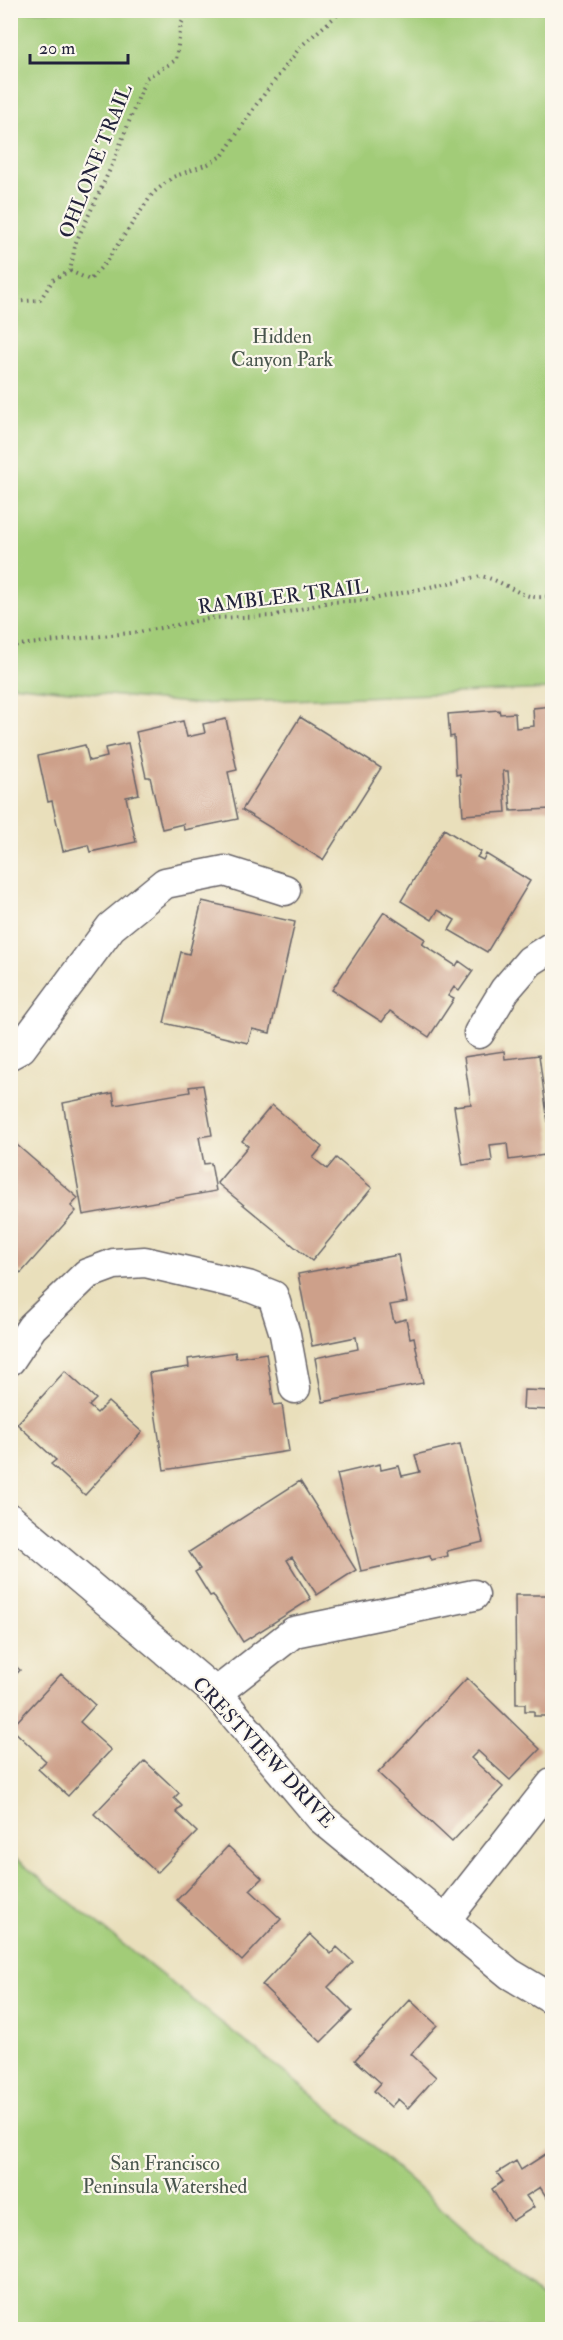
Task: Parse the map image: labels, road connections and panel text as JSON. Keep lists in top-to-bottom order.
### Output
{
  "streets": {
    "street": ["CRESTVIEW DRIVE"],
    "path": ["OHLONE TRAIL", "RAMBLER TRAIL"]
  },
  "parks": ["Hidden Canyon Park", "San Francisco Peninsula Watershed"],
  "scale_bar": "20 m"
}
